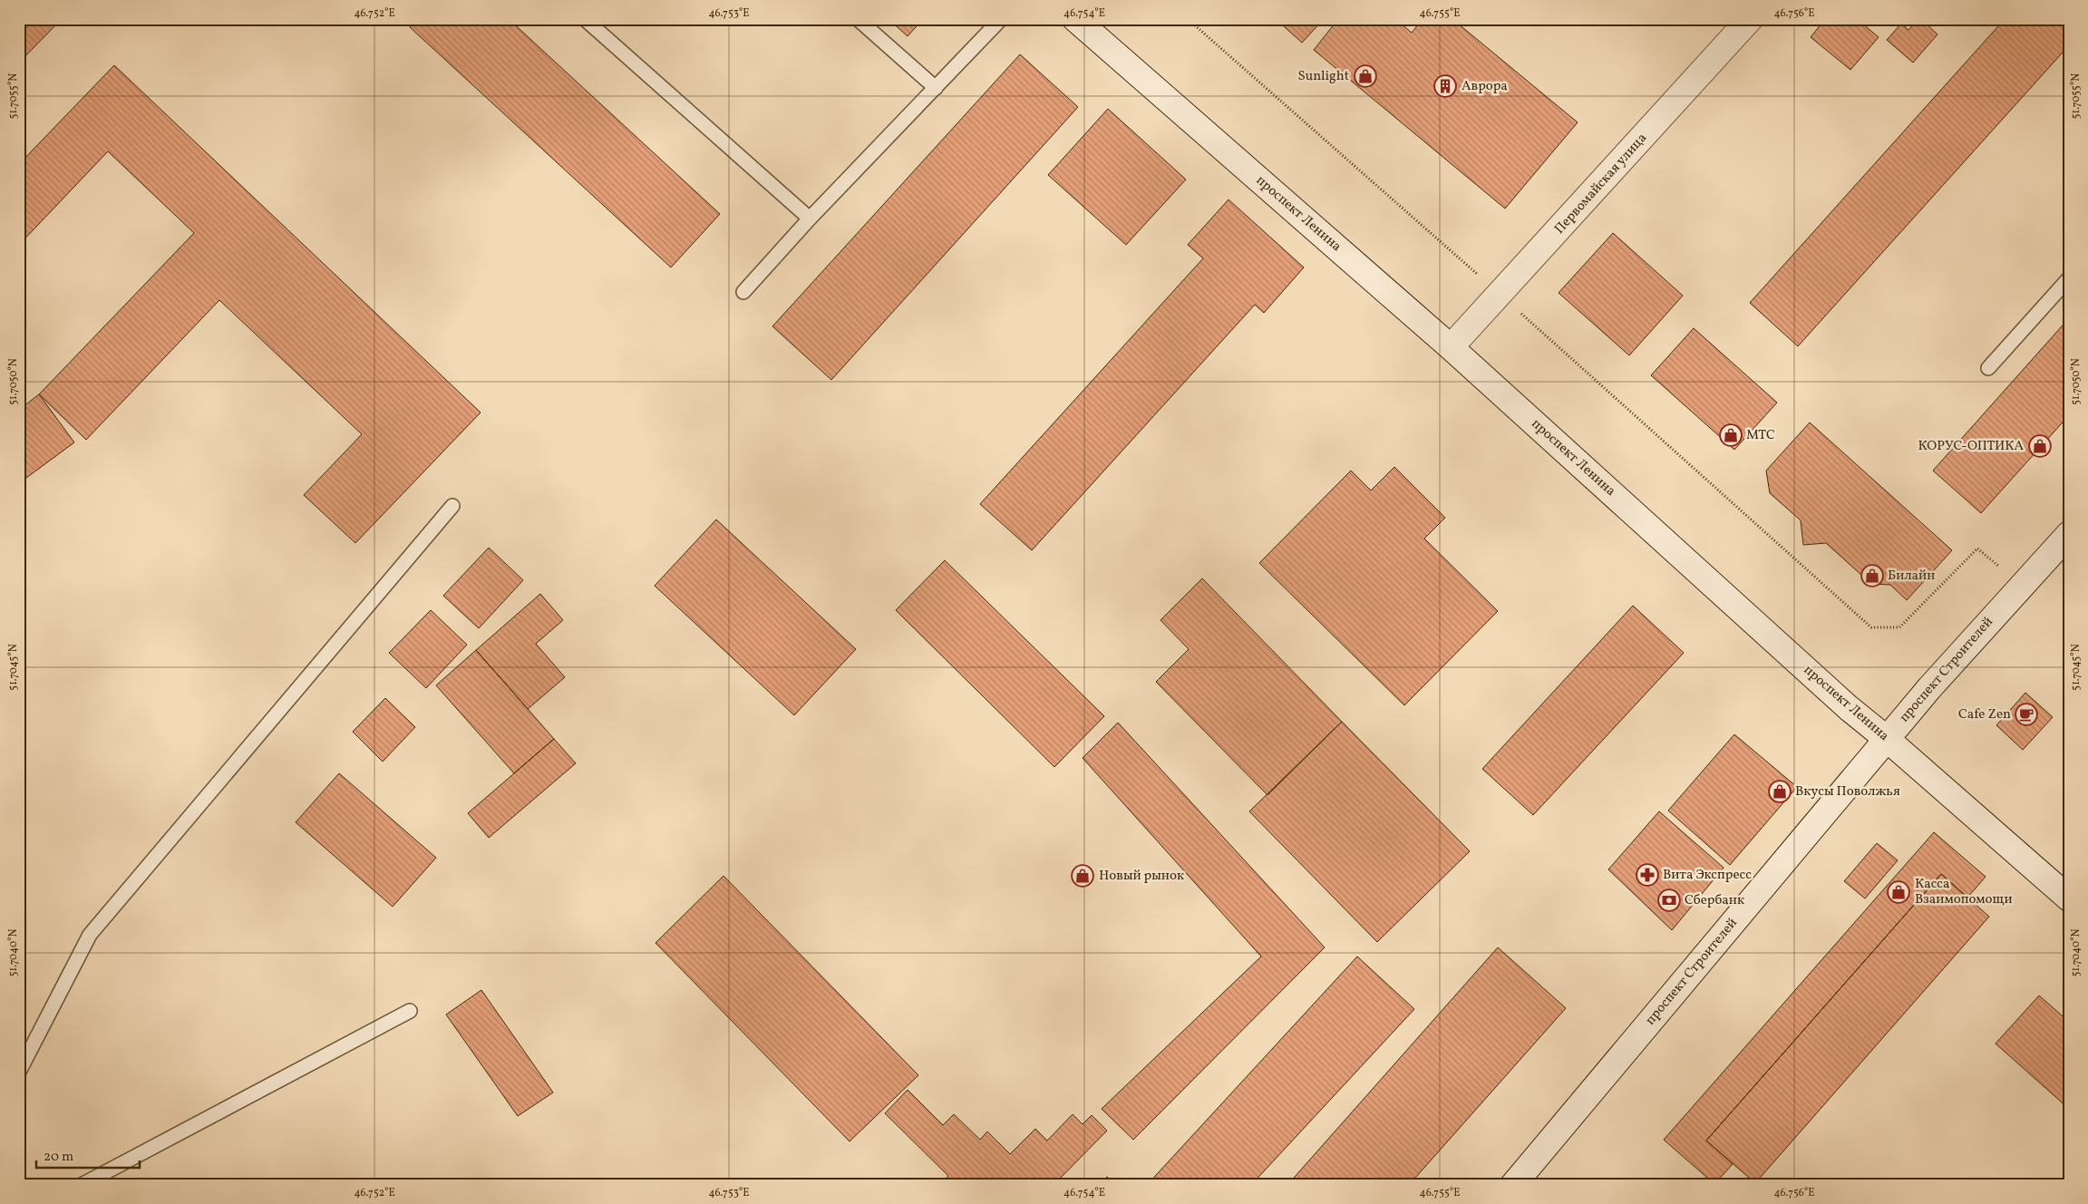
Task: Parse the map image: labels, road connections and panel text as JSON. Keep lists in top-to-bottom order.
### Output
{
  "streets": {
    "street": ["Первомайская улица", "проспект Ленина", "проспект Строителей"]
  },
  "crossings": [
    ["Первомайская улица", "проспект Ленина"],
    ["проспект Ленина", "проспект Строителей"]
  ],
  "places": {
    "shop": [
      "Sunlight",
      "МТС",
      "КОРУС-ОПТИКА",
      "Билайн",
      "Вкусы Поволжья",
      "Новый рынок",
      "Касса Взаимопомощи"
    ],
    "building": ["Аврора"],
    "cafe": ["Cafe Zen"],
    "pharmacy": ["Вита Экспресс"],
    "bank": ["Сбербанк"]
  },
  "scale_bar": "20 m",
  "coordinates": [
    "46.752°E",
    "46.753°E",
    "46.754°E",
    "46.755°E",
    "46.756°E",
    "51.7055°N",
    "51.7050°N",
    "51.7045°N",
    "51.7040°N"
  ]
}
